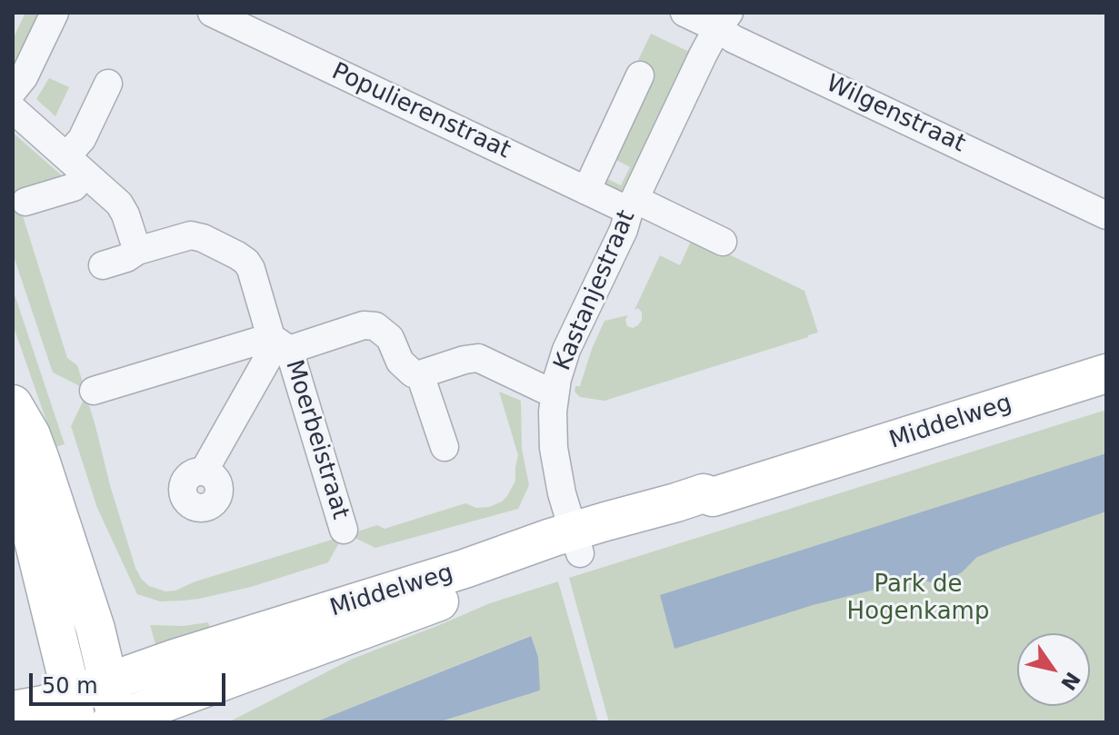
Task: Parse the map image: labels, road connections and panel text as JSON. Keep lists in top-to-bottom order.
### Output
{
  "streets": {
    "main road": ["Middelweg"],
    "street": [
      "Populierenstraat",
      "Wilgenstraat",
      "Kastanjestraat",
      "Moerbeistraat"
    ]
  },
  "crossings": [
    ["Populierenstraat", "Kastanjestraat"],
    ["Wilgenstraat", "Kastanjestraat"],
    ["Kastanjestraat", "Middelweg"]
  ],
  "parks": ["Park de Hogenkamp"],
  "scale_bar": "50 m",
  "north": "bottom right"
}
